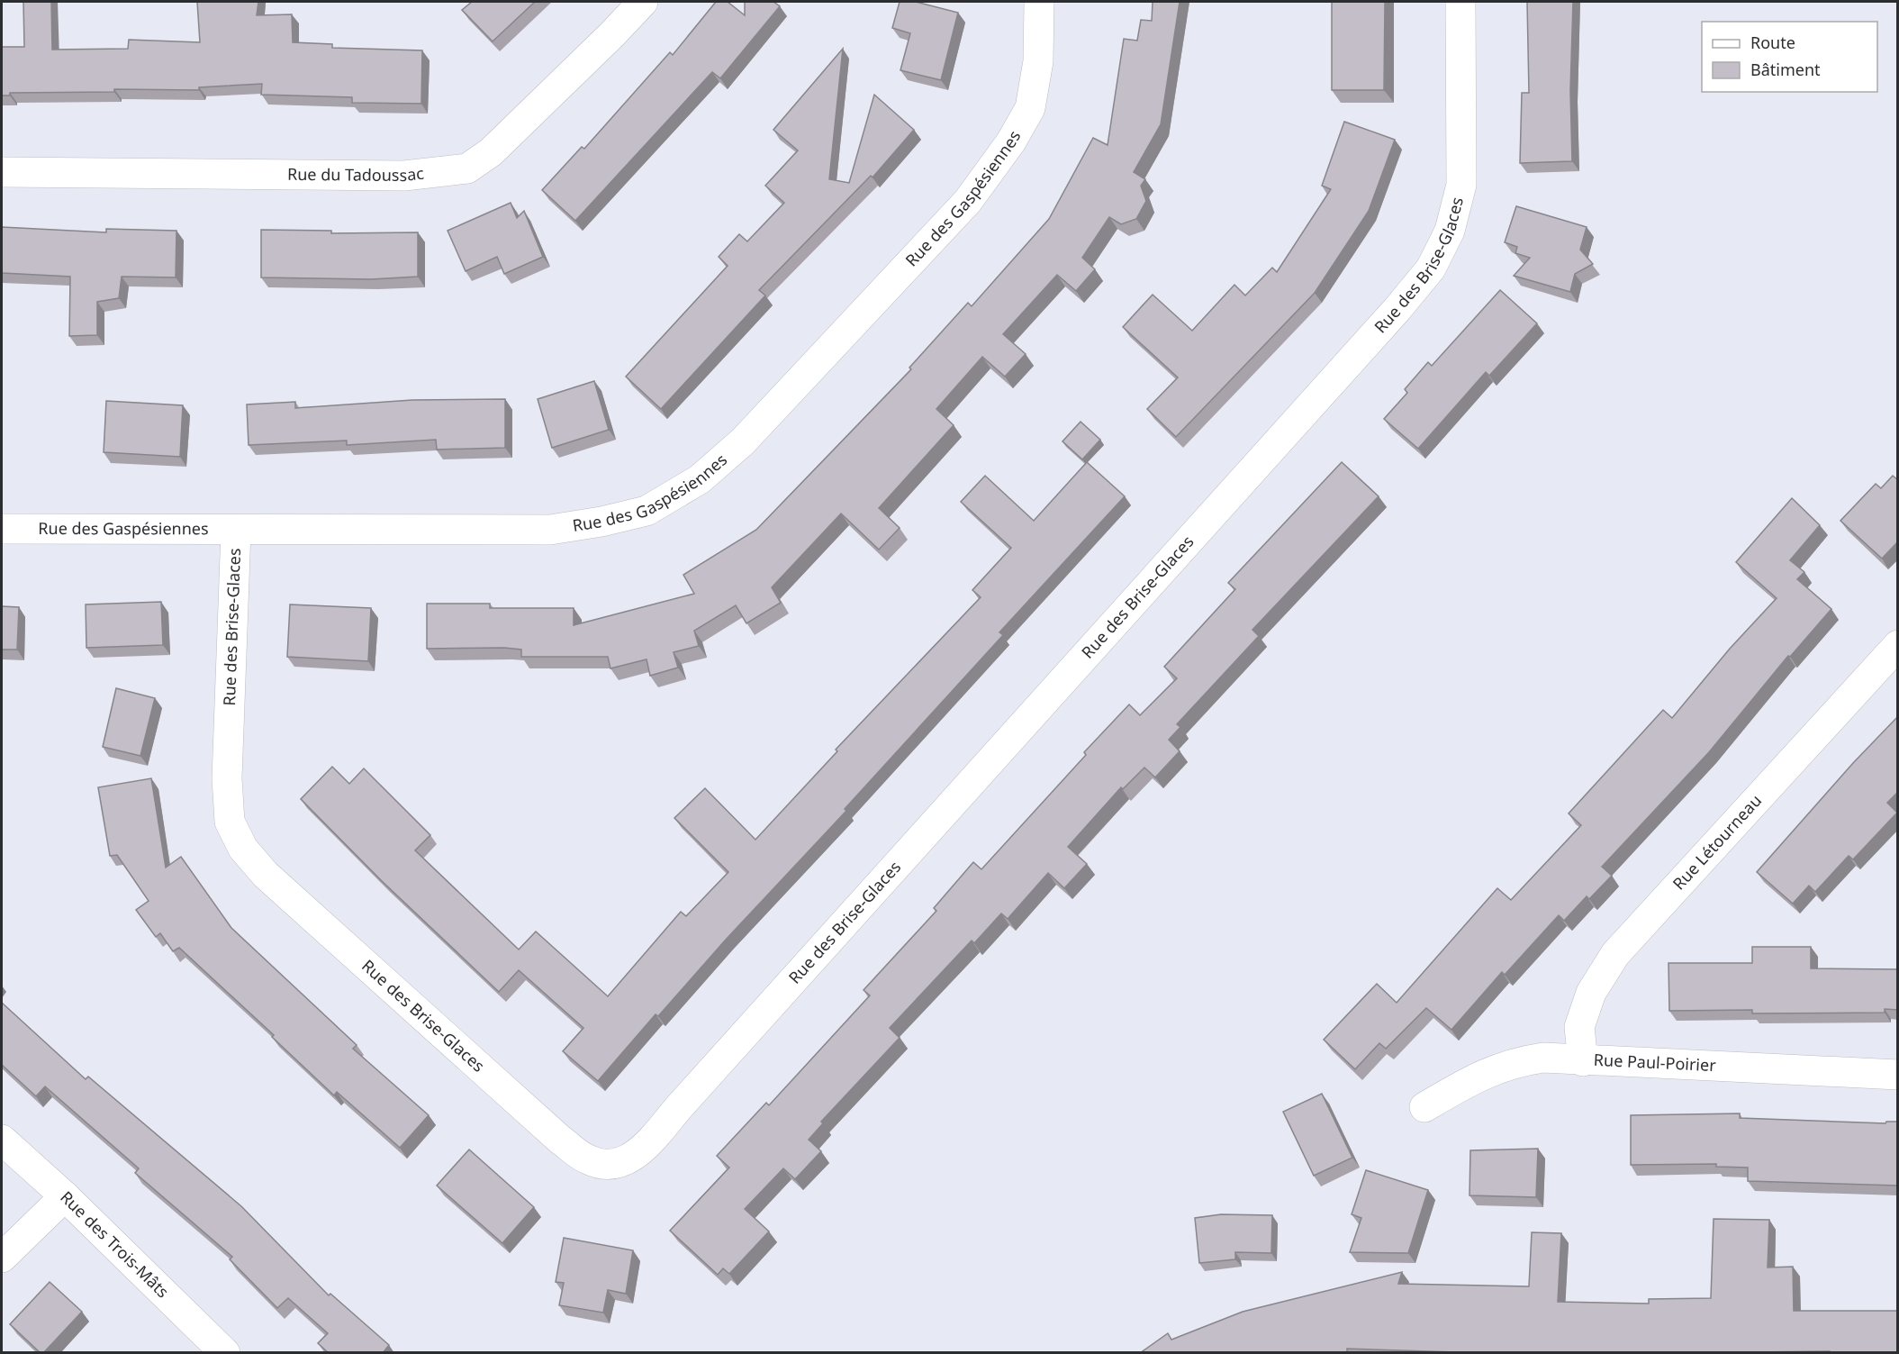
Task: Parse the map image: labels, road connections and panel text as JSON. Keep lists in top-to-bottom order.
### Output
{
  "streets": {
    "street": [
      "Rue du Tadoussac",
      "Rue des Gaspésiennes",
      "Rue des Brise-Glaces",
      "Rue Létourneau",
      "Rue Paul-Poirier",
      "Rue des Trois-Mâts"
    ]
  },
  "crossings": [
    ["Rue des Gaspésiennes", "Rue des Brise-Glaces"],
    ["Rue Létourneau", "Rue Paul-Poirier"]
  ],
  "legend": ["Route", "Bâtiment"]
}
